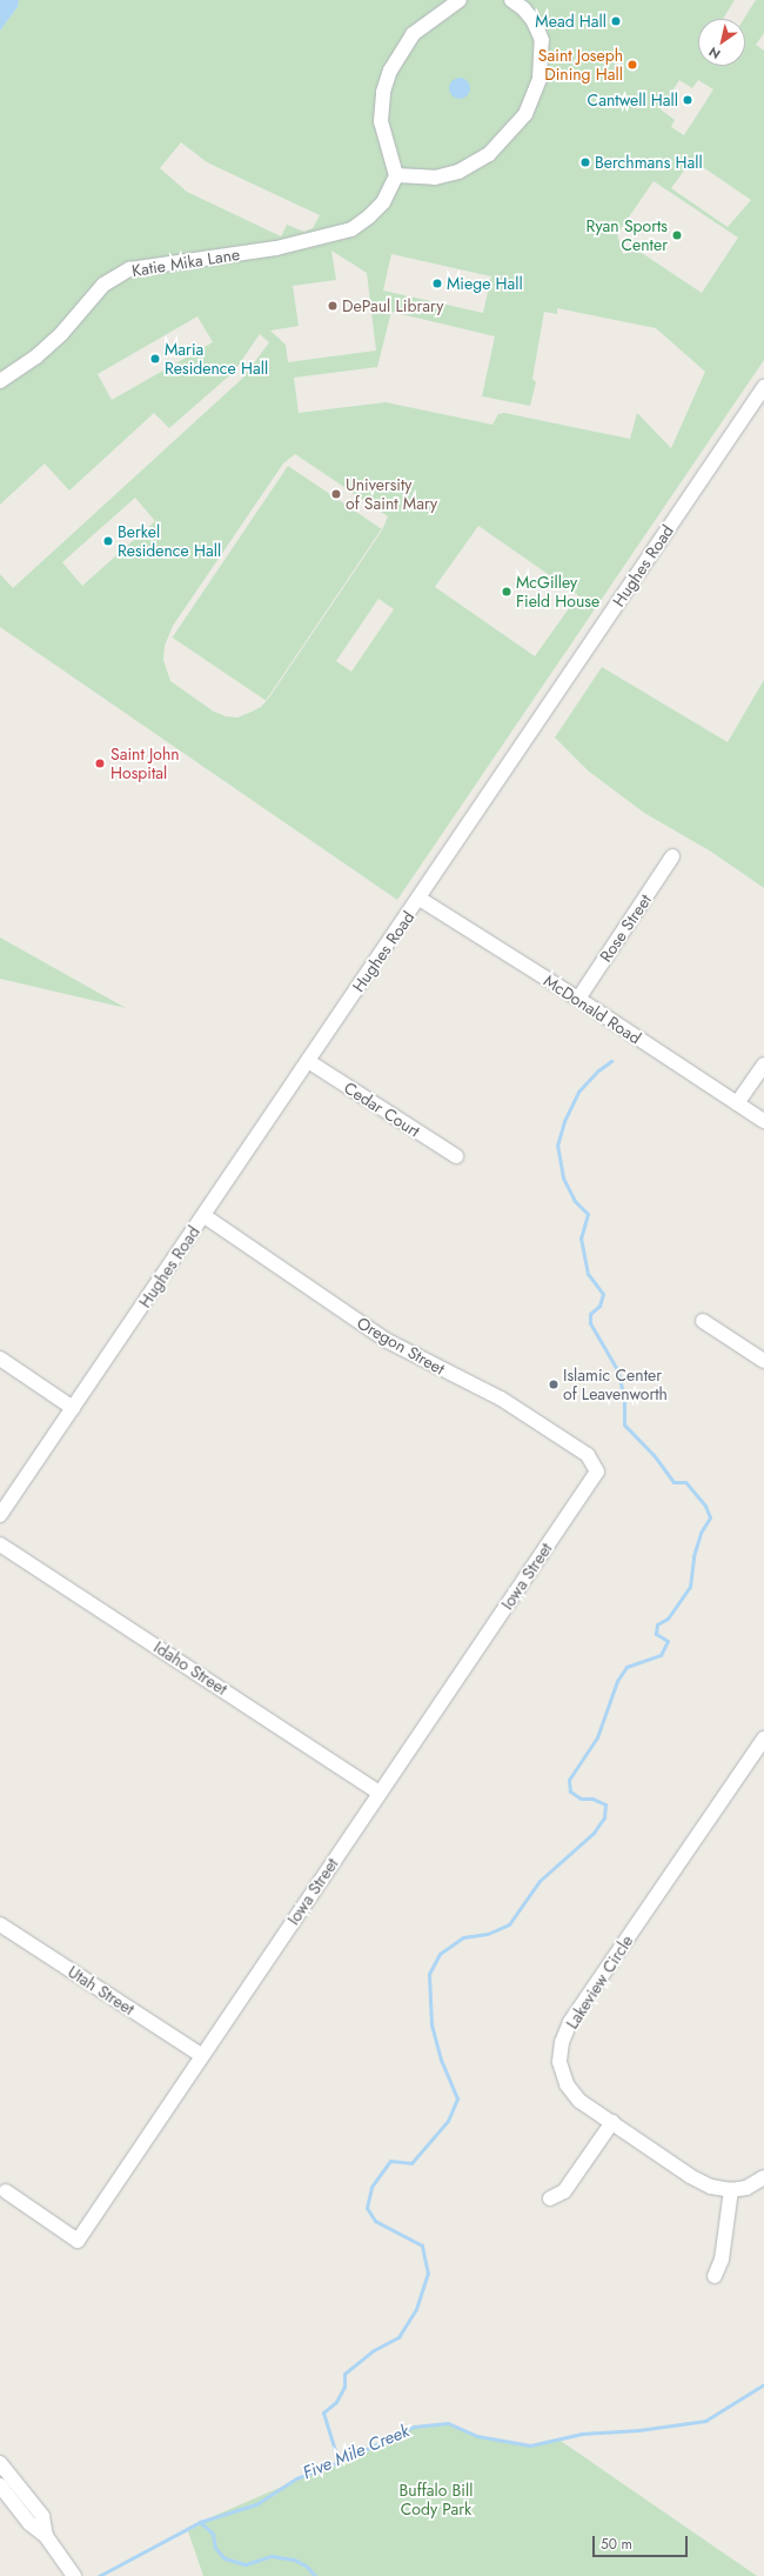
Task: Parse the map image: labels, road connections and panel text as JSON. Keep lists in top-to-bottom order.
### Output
{
  "streets": {
    "street": [
      "Katie Mika Lane",
      "Hughes Road",
      "Rose Street",
      "McDonald Road",
      "Cedar Court",
      "Oregon Street",
      "Iowa Street",
      "Idaho Street",
      "Lakeview Circle",
      "Utah Street"
    ]
  },
  "crossings": [
    ["Hughes Road", "McDonald Road"],
    ["Hughes Road", "Cedar Court"],
    ["Hughes Road", "Oregon Street"],
    ["Rose Street", "McDonald Road"],
    ["Oregon Street", "Iowa Street"],
    ["Iowa Street", "Idaho Street"],
    ["Iowa Street", "Utah Street"]
  ],
  "water": ["Five Mile Creek"],
  "parks": ["Buffalo Bill Cody Park"],
  "places": [
    "Mead Hall",
    "Saint Joseph Dining Hall",
    "Cantwell Hall",
    "Berchmans Hall",
    "Ryan Sports Center",
    "Miege Hall",
    "DePaul Library",
    "Maria Residence Hall",
    "University of Saint Mary",
    "Berkel Residence Hall",
    "McGilley Field House",
    "Saint John Hospital",
    "Islamic Center of Leavenworth"
  ],
  "scale_bar": "50 m",
  "north": "bottom left"
}
